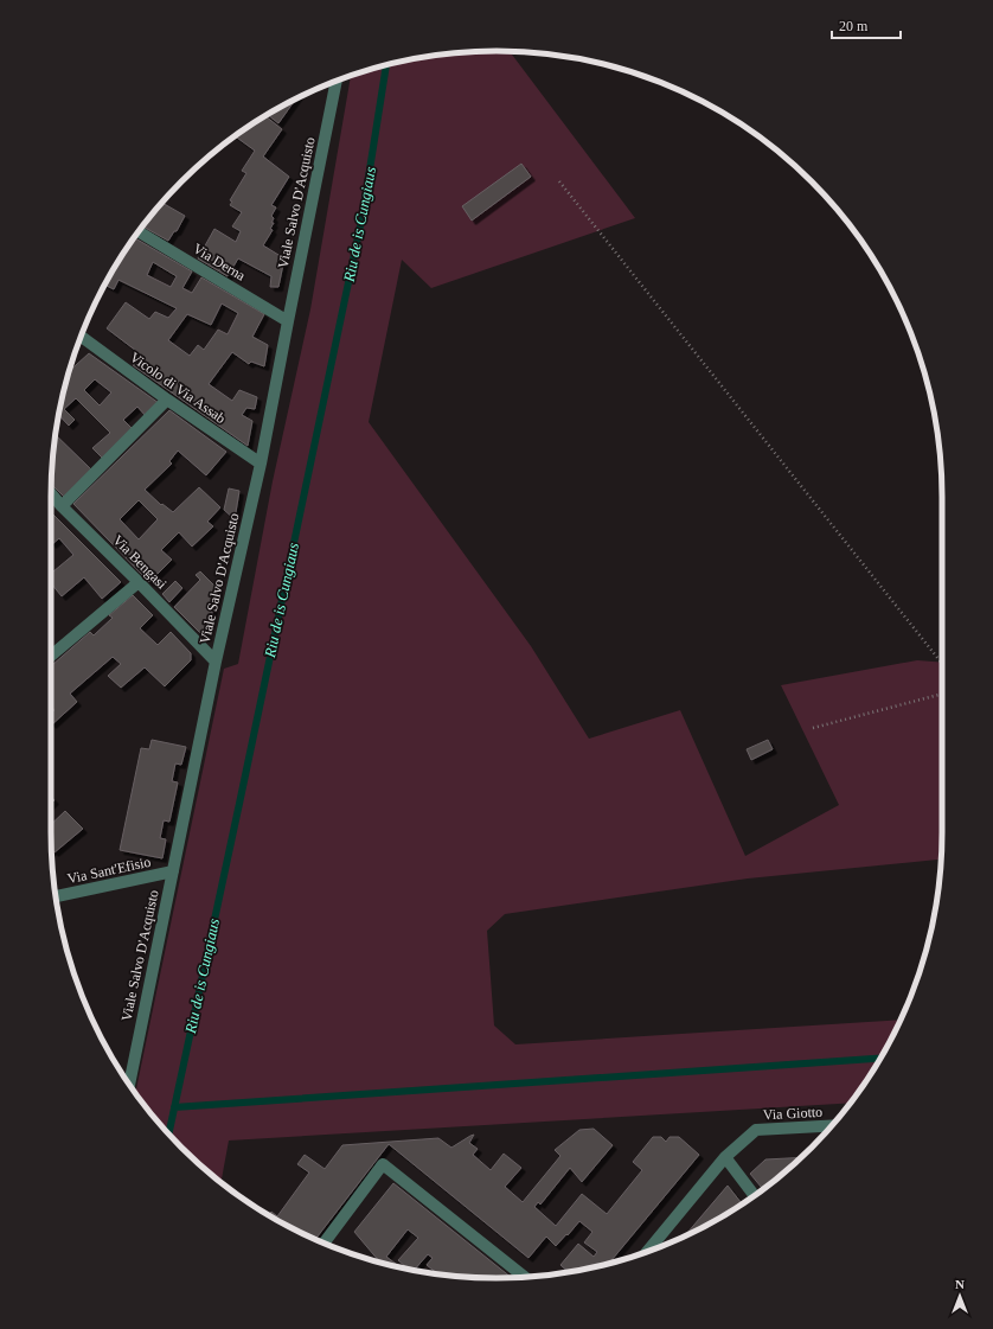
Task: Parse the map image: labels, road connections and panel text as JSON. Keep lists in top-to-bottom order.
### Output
{
  "streets": {
    "street": [
      "Viale Salvo D'Acquisto",
      "Via Derna",
      "Vicolo di Via Assab",
      "Via Bengasi",
      "Via Sant'Efisio",
      "Via Giotto"
    ]
  },
  "crossings": [
    ["Viale Salvo D'Acquisto", "Via Derna"],
    ["Viale Salvo D'Acquisto", "Vicolo di Via Assab"],
    ["Viale Salvo D'Acquisto", "Via Bengasi"],
    ["Viale Salvo D'Acquisto", "Via Sant'Efisio"]
  ],
  "water": ["Riu de is Cungiaus"],
  "scale_bar": "20 m",
  "north": "top"
}
